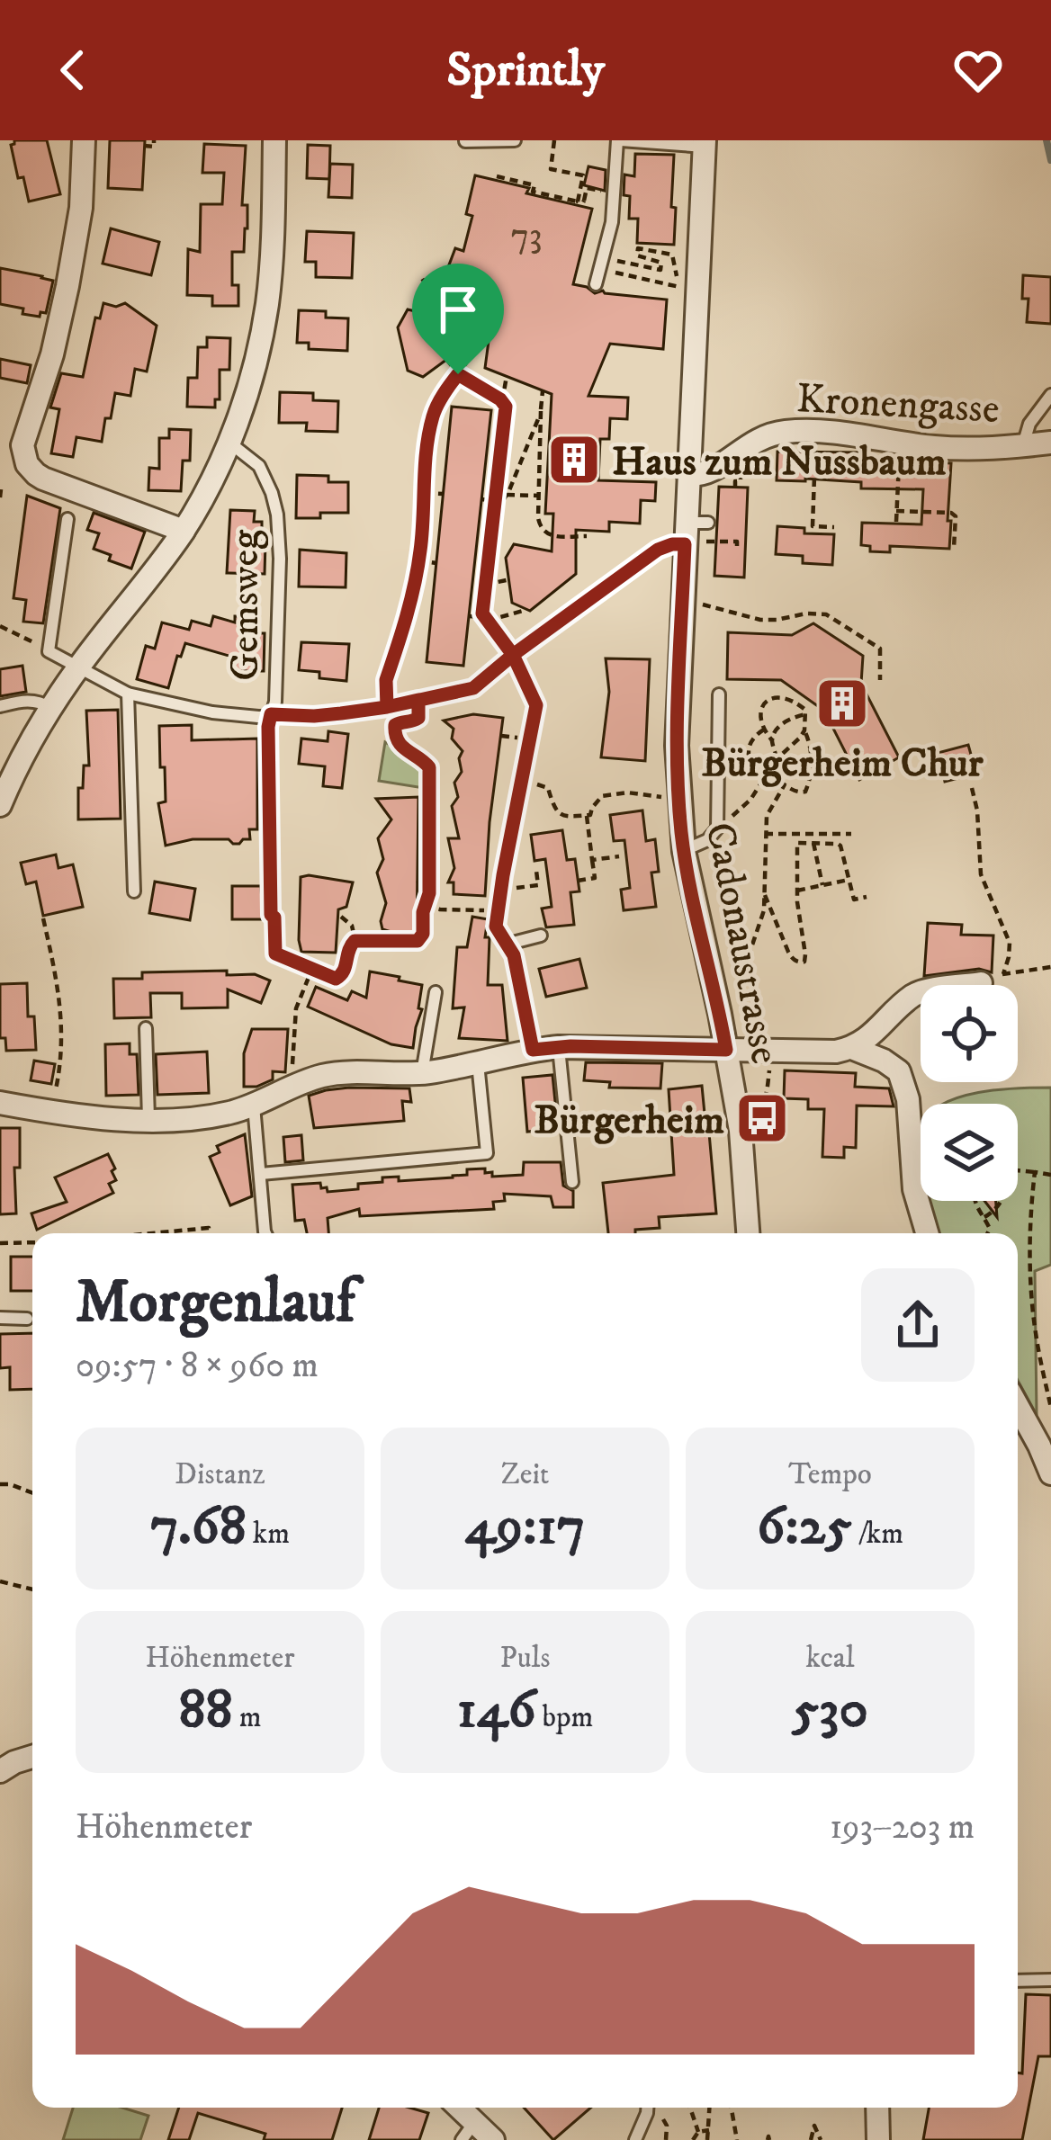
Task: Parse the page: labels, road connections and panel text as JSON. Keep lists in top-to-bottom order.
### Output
{
  "streets": {
    "street": ["Kronengasse", "Cadonaustrasse"],
    "lane": ["Gemsweg"]
  },
  "crossings": [
    ["Kronengasse", "Cadonaustrasse"]
  ],
  "places": {
    "building": ["Haus zum Nussbaum", "Bürgerheim Chur"],
    "bus stop": ["Bürgerheim"]
  },
  "house_numbers": ["73"],
  "page": {
    "header": "Sprintly",
    "heading": ["Morgenlauf", "09:57 · 8 × 960 m"],
    "stats": [
      ["Distanz", "7.68 km"],
      ["Zeit", "49:17"],
      ["Tempo", "6:25 /km"],
      ["Höhenmeter", "88 m"],
      ["Puls", "146 bpm"],
      ["kcal", "530"]
    ],
    "chart": ["Höhenmeter", "193–203 m"]
  }
}
